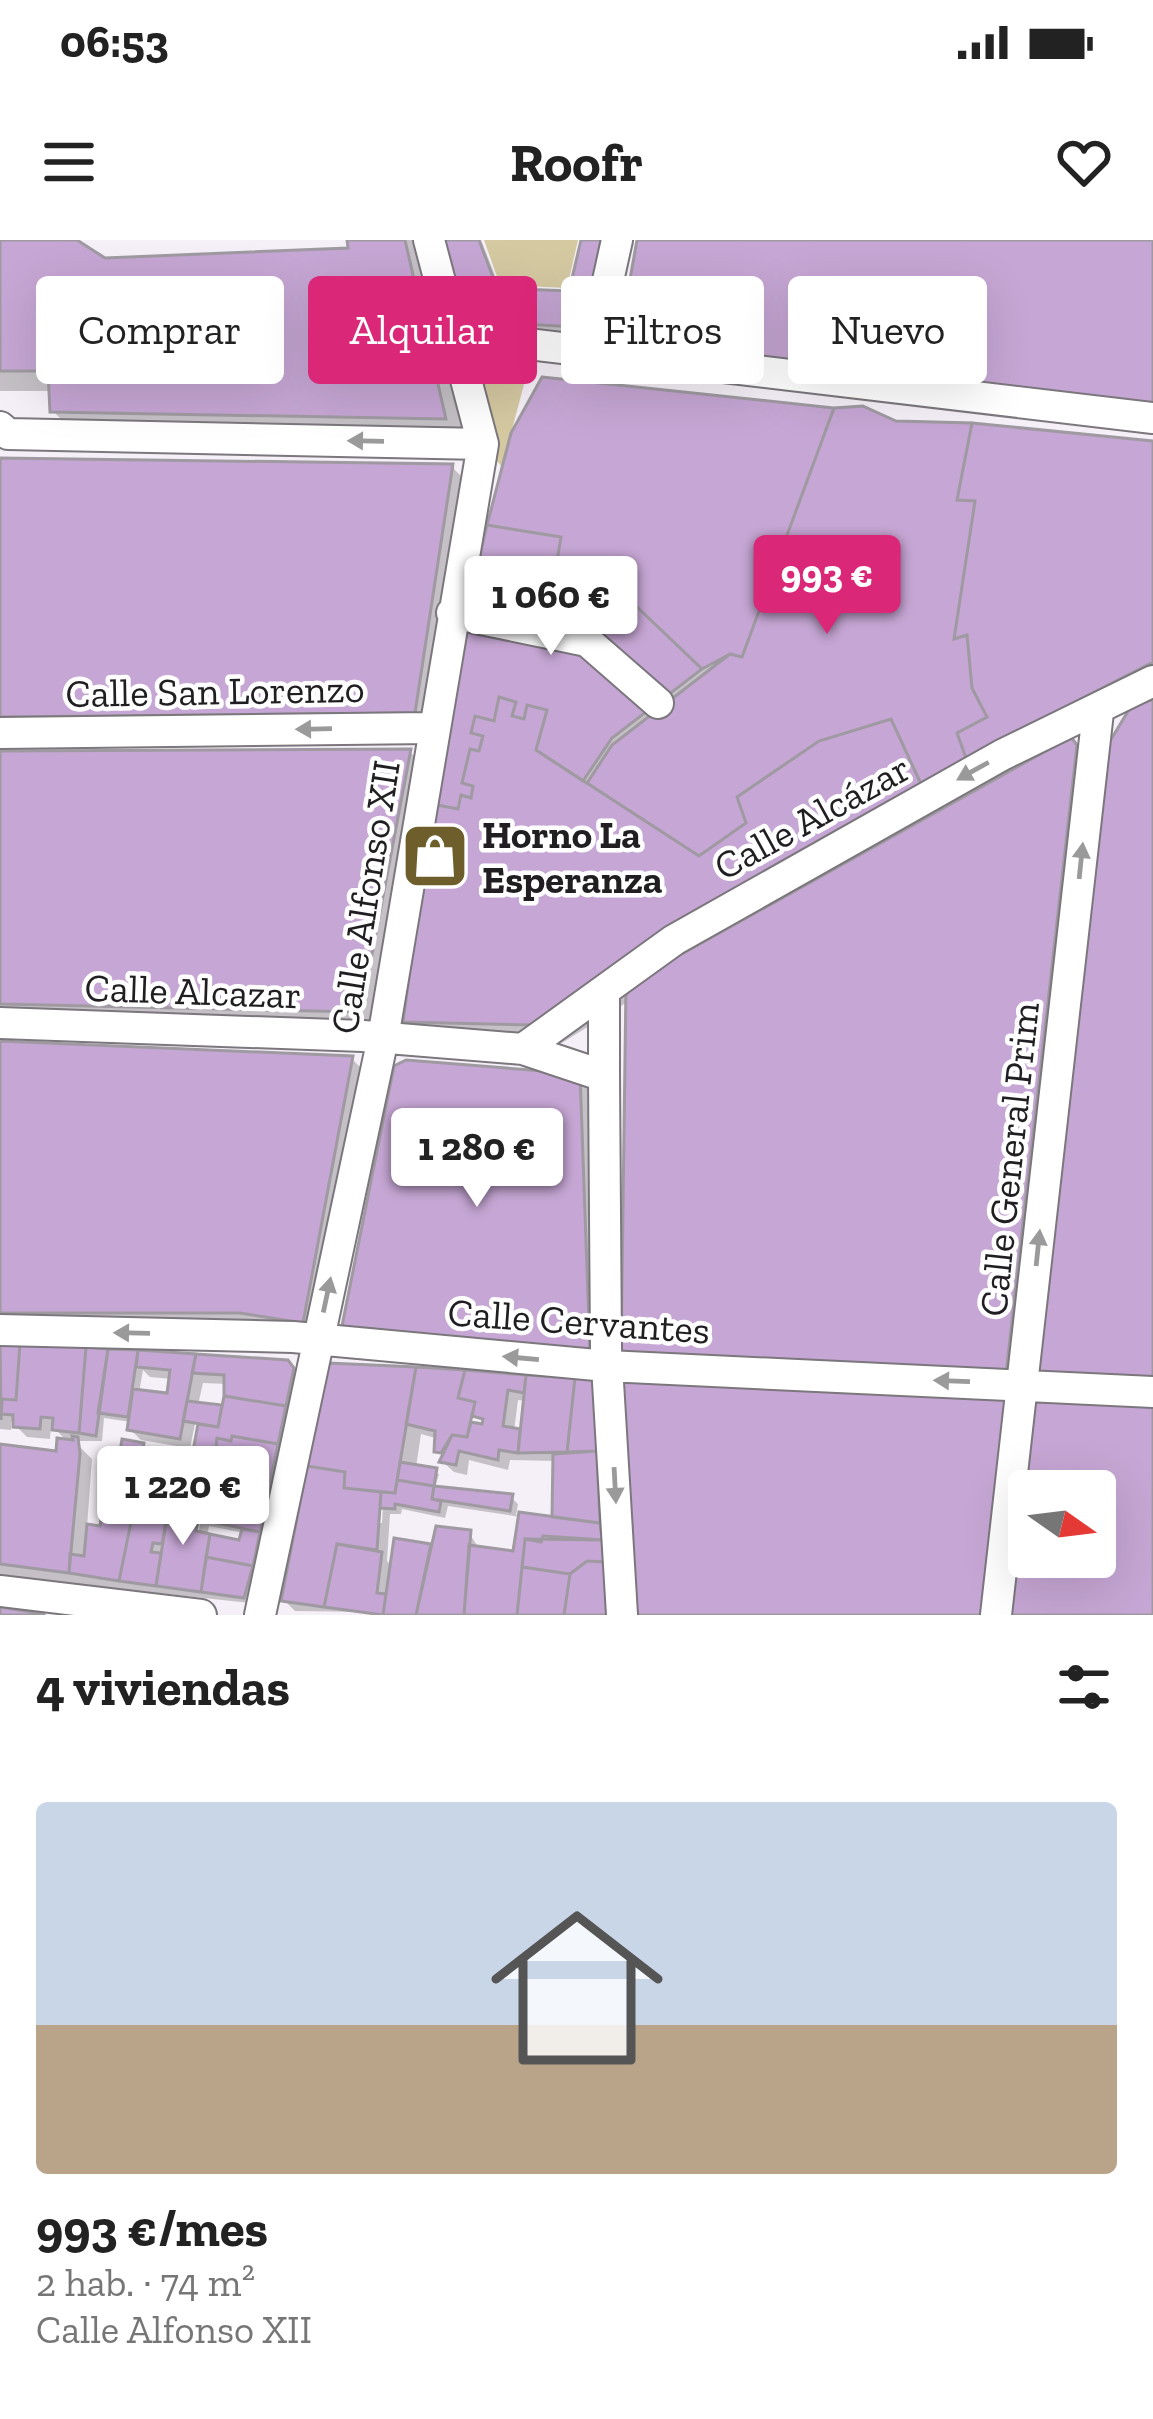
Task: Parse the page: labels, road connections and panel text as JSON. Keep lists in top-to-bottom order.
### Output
{
  "streets": {
    "street": [
      "Calle San Lorenzo",
      "Calle Alcázar",
      "Calle Alfonso XII",
      "Calle Alcazar",
      "Calle General Prim",
      "Calle Cervantes"
    ]
  },
  "crossings": [
    ["Calle San Lorenzo", "Calle Alfonso XII"],
    ["Calle Alcázar", "Calle General Prim"],
    ["Calle Alfonso XII", "Calle Alcazar"],
    ["Calle Alfonso XII", "Calle Cervantes"],
    ["Calle General Prim", "Calle Cervantes"]
  ],
  "one_way": [
    "Calle San Lorenzo",
    "Calle Alcázar",
    "Calle General Prim",
    "Calle Cervantes"
  ],
  "places": {
    "shop": ["Horno La Esperanza"]
  },
  "north": "right",
  "page": {
    "status": "06:53",
    "header": "Roofr",
    "chip": [
      "Comprar",
      "Alquilar",
      "Filtros",
      "Nuevo"
    ],
    "price": [
      "993 €",
      "1 060 €",
      "1 280 €",
      "1 220 €"
    ],
    "heading": "4 viviendas",
    "list": [
      {
        "name": "993 €/mes",
        "note": "2 hab. · 74 m² · Calle Alfonso XII"
      }
    ]
  }
}
